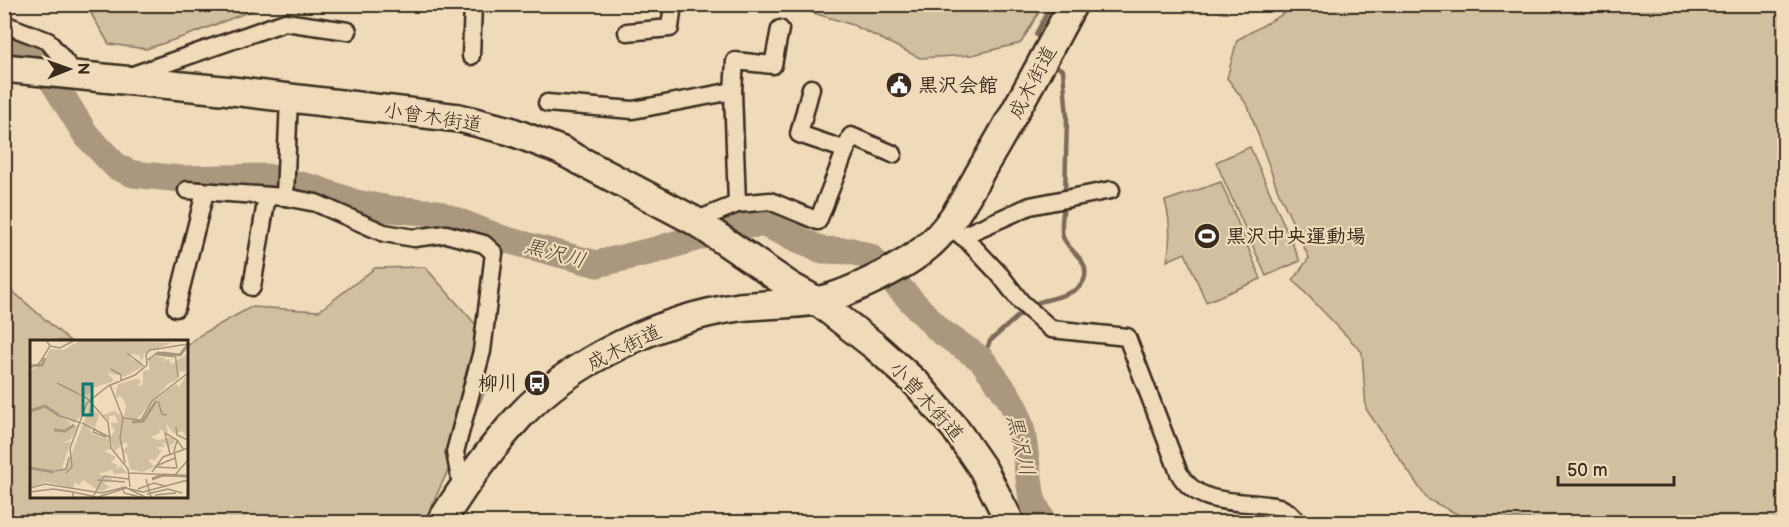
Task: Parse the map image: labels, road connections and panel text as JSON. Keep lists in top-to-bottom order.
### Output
{
  "streets": {
    "main road": ["成木街道", "小曾木街道", "小曽木街道"]
  },
  "crossings": [
    ["成木街道", "小曾木街道"],
    ["成木街道", "小曽木街道"],
    ["小曾木街道", "小曽木街道"]
  ],
  "water": ["黒沢川"],
  "places": {
    "public building": ["黒沢会館"],
    "sports": ["黒沢中央運動場"],
    "bus stop": ["柳川"]
  },
  "scale_bar": "50 m",
  "north": "right"
}
